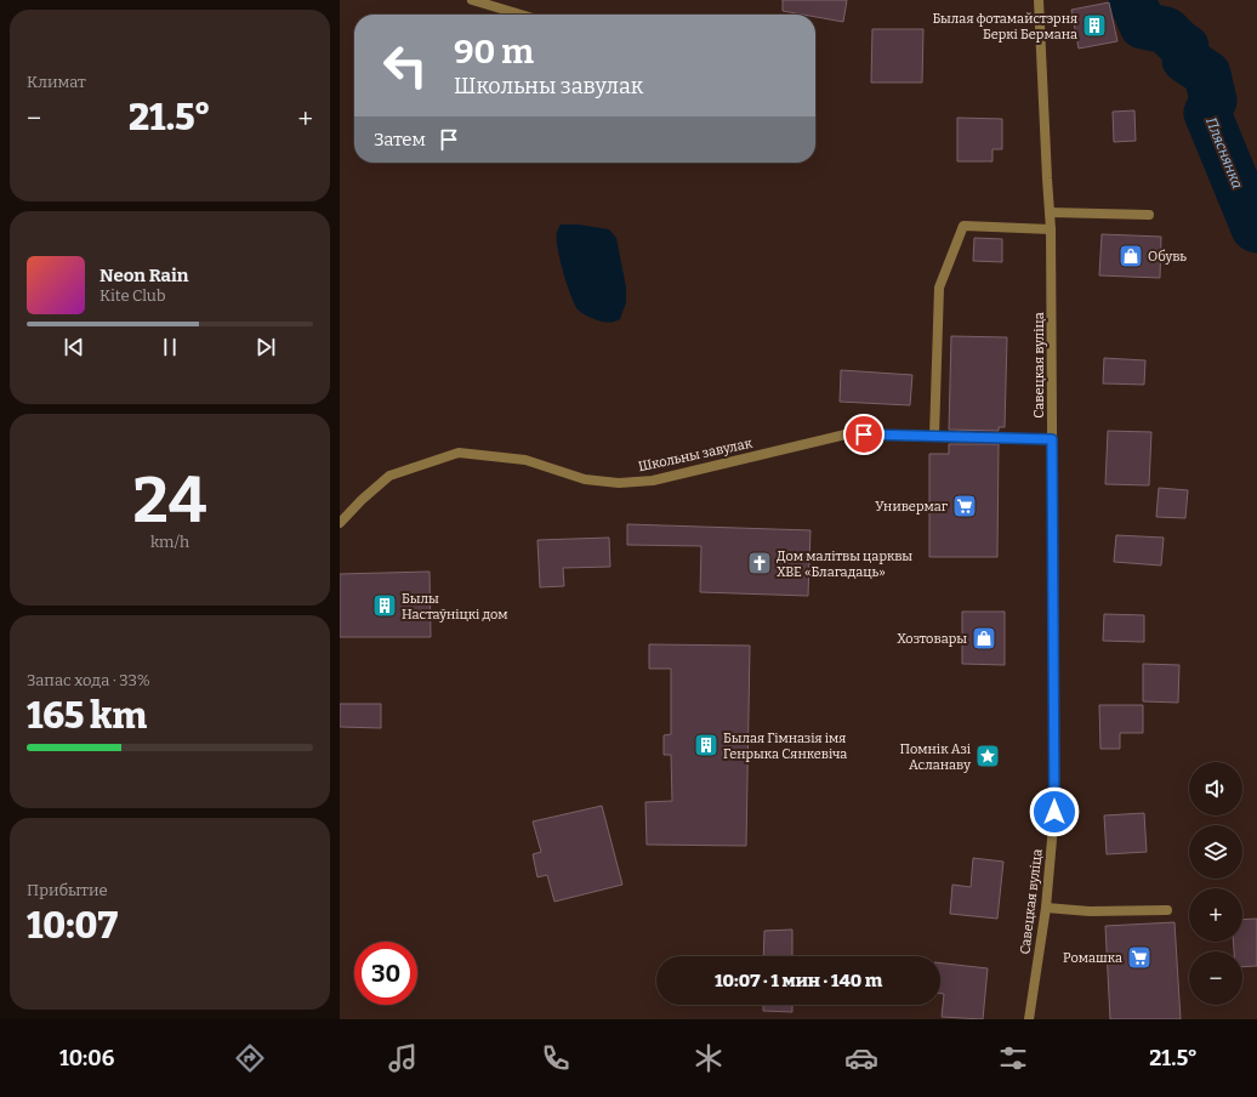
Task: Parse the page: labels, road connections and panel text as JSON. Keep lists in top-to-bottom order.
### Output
{
  "streets": {
    "street": ["Савецкая вуліца", "Школьны завулак"]
  },
  "crossings": [
    ["Савецкая вуліца", "Школьны завулак"]
  ],
  "water": ["Пляснянка"],
  "places": {
    "building": ["Былая фотамайстэрня Беркі Бермана", "Былы Настаўніцкі дом", "Былая Гімназія імя Генрыка Сянкевіча"],
    "shop": ["Обувь", "Хозтовары"],
    "supermarket": ["Универмаг", "Ромашка"],
    "church": ["Дом малітвы царквы ХВЕ «Благадаць»"],
    "place": ["Помнік Азі Асланаву"]
  },
  "page": {
    "tile": [
      "Климат",
      ["24", "km/h"],
      ["Запас хода · 33%", "165 km"],
      ["Прибытие", "10:07"]
    ],
    "turn": ["90 m", "Школьны завулак"],
    "heat": ["−", "21.5°", "+"],
    "then": "Затем",
    "song": ["Neon Rain", "Kite Club"],
    "map_buttons": ["+", "−"],
    "limit": "30",
    "trip": "10:07 · 1 мин · 140 m",
    "tabs": ["10:06", "21.5°"]
  }
}
